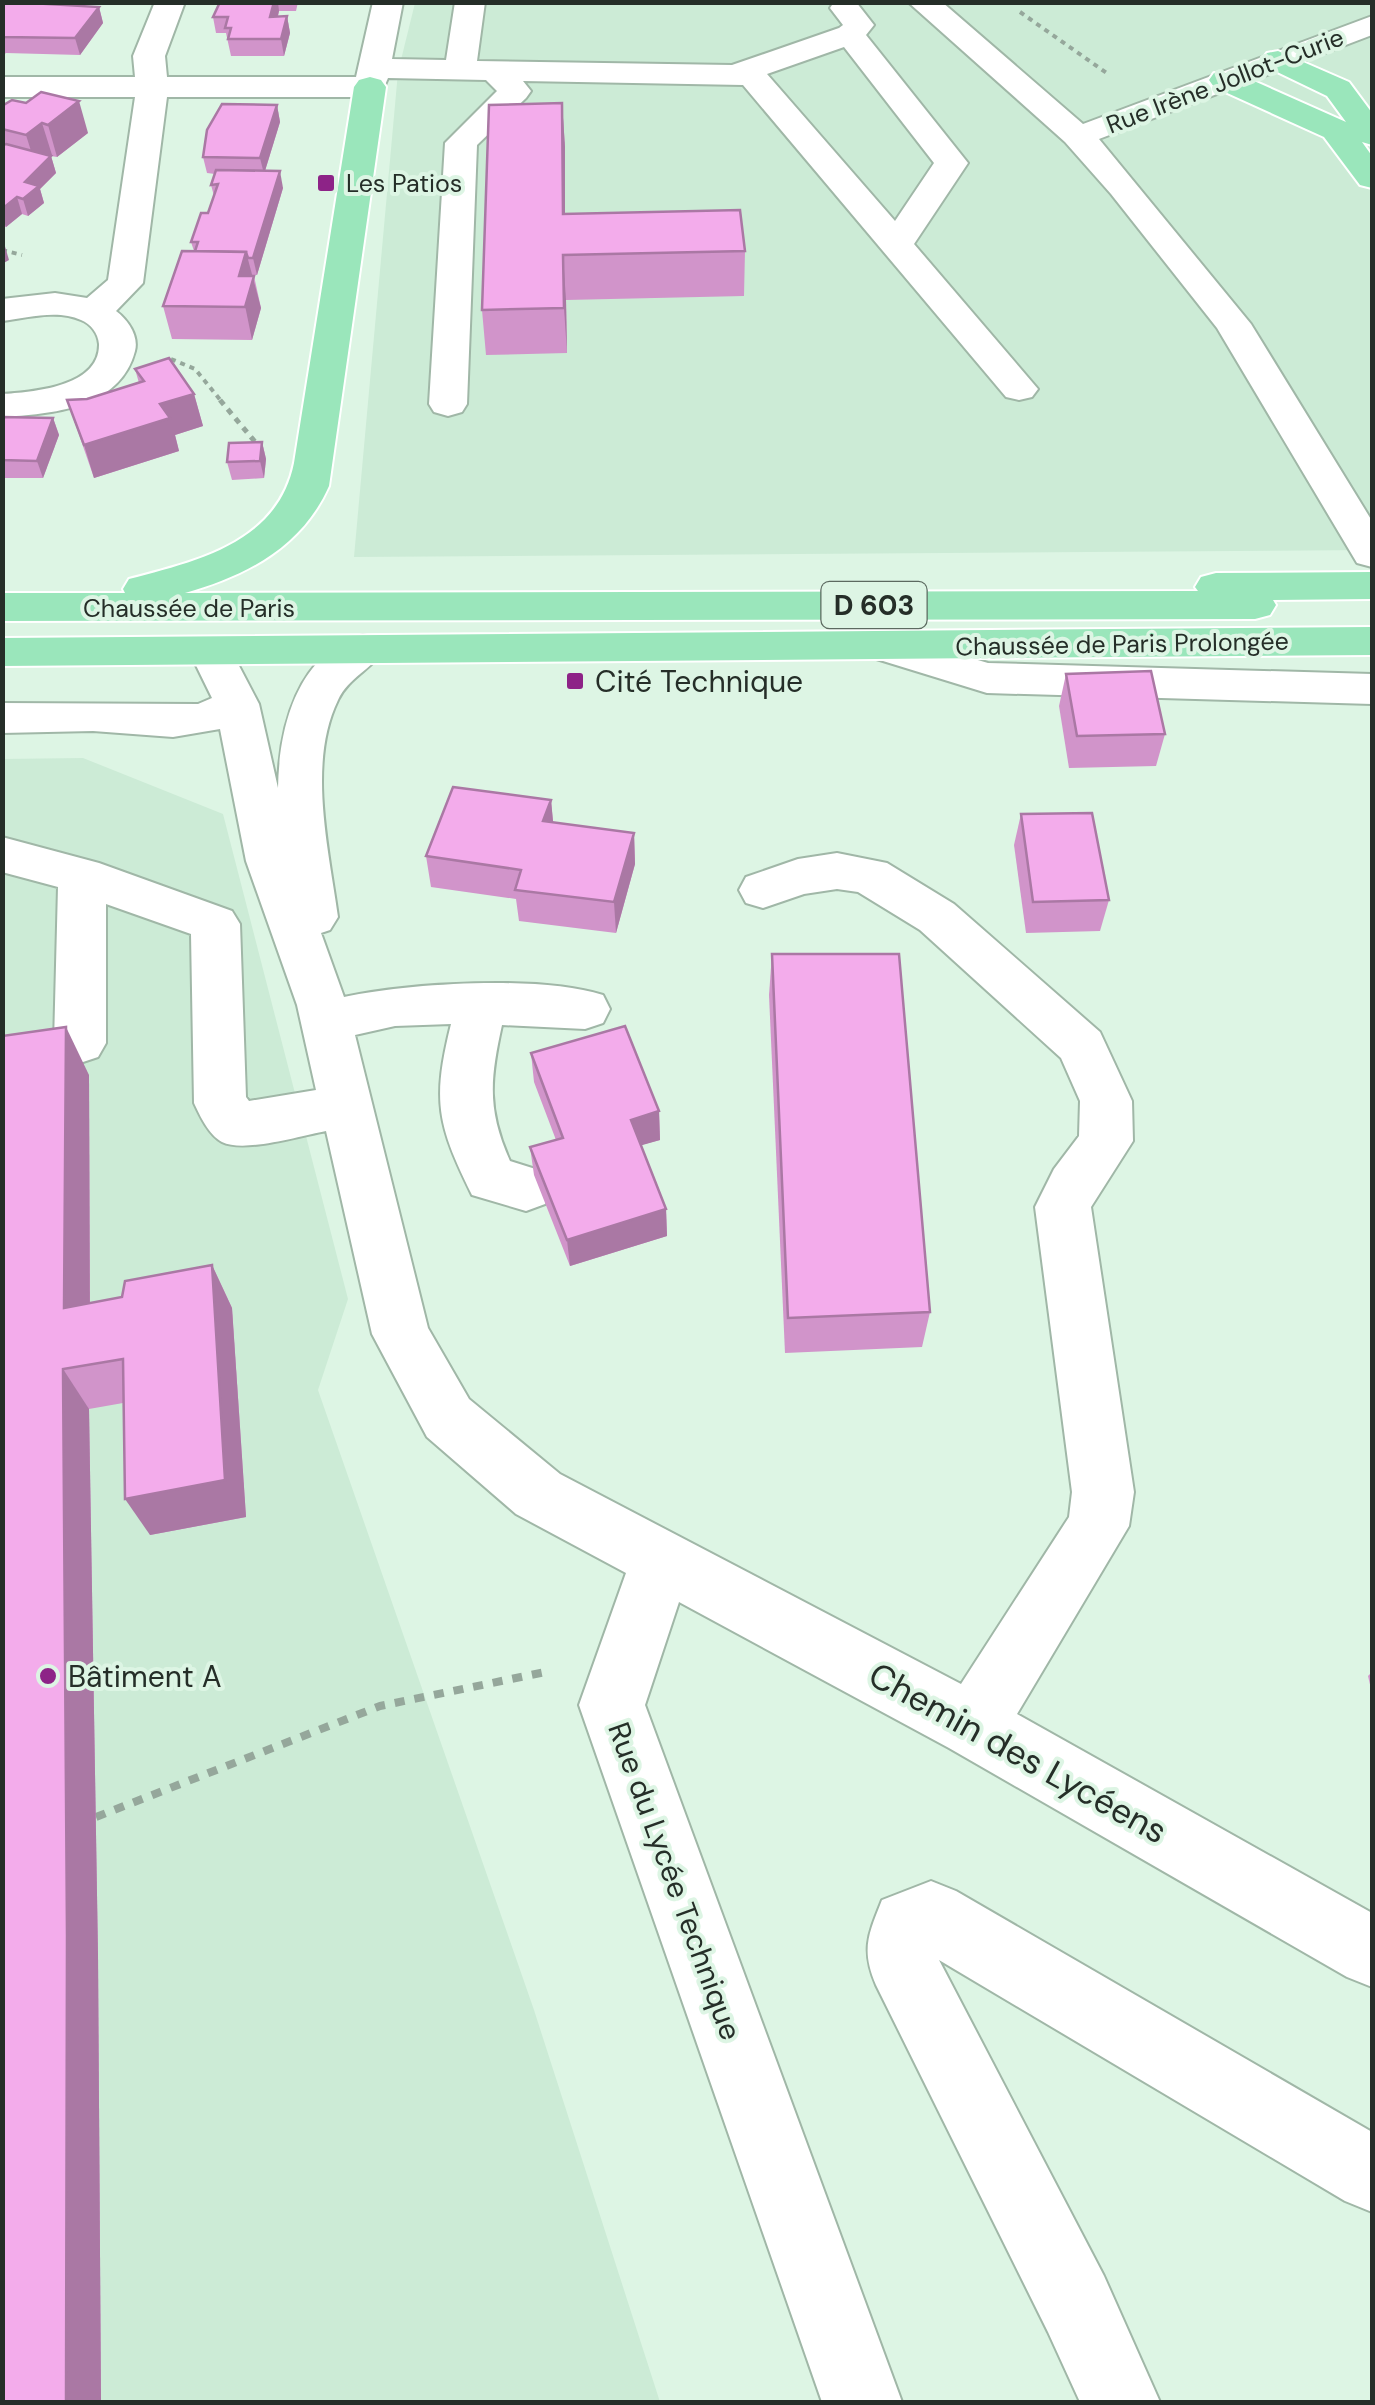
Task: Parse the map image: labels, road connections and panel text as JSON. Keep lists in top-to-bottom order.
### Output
{
  "streets": {
    "main road": ["D 603", "Chaussée de Paris", "Chaussée de Paris Prolongée"],
    "street": ["Rue Irène Jollot-Curie", "Chemin des Lycéens", "Rue du Lycée Technique"]
  },
  "crossings": [
    ["D 603", "Chaussée de Paris"],
    ["D 603", "Chaussée de Paris Prolongée"],
    ["Chaussée de Paris", "Chaussée de Paris Prolongée"],
    ["Chemin des Lycéens", "Rue du Lycée Technique"]
  ],
  "places": {
    "transit": ["Les Patios", "Cité Technique"],
    "other": ["Bâtiment A"]
  }
}
